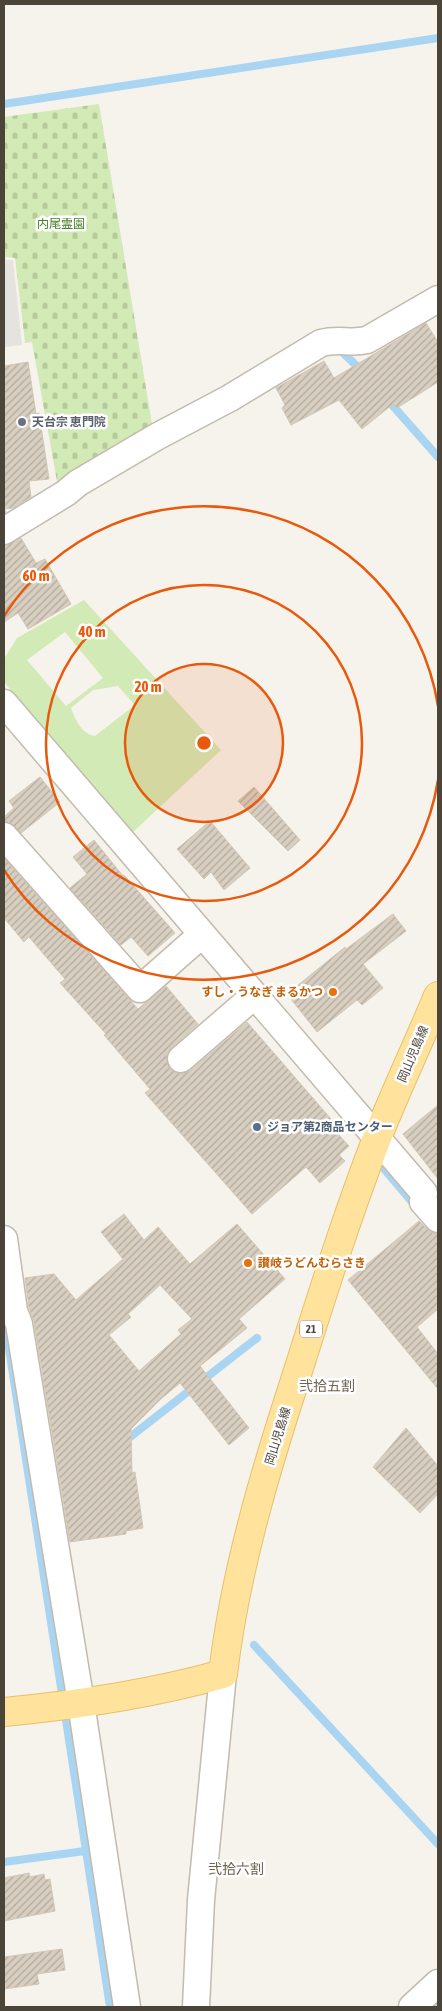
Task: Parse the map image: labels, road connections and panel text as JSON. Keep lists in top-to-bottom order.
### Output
{
  "streets": {
    "main road": ["岡山児島線", "21"]
  },
  "districts": ["弐拾五割", "弐拾六割"],
  "parks": ["内尾霊園"],
  "places": [
    "天台宗 恵門院",
    "すし・うなぎ まるかつ",
    "ジョア第2商品センター",
    "讃岐うどんむらさき"
  ],
  "rings": ["60 m", "40 m", "20 m"]
}
